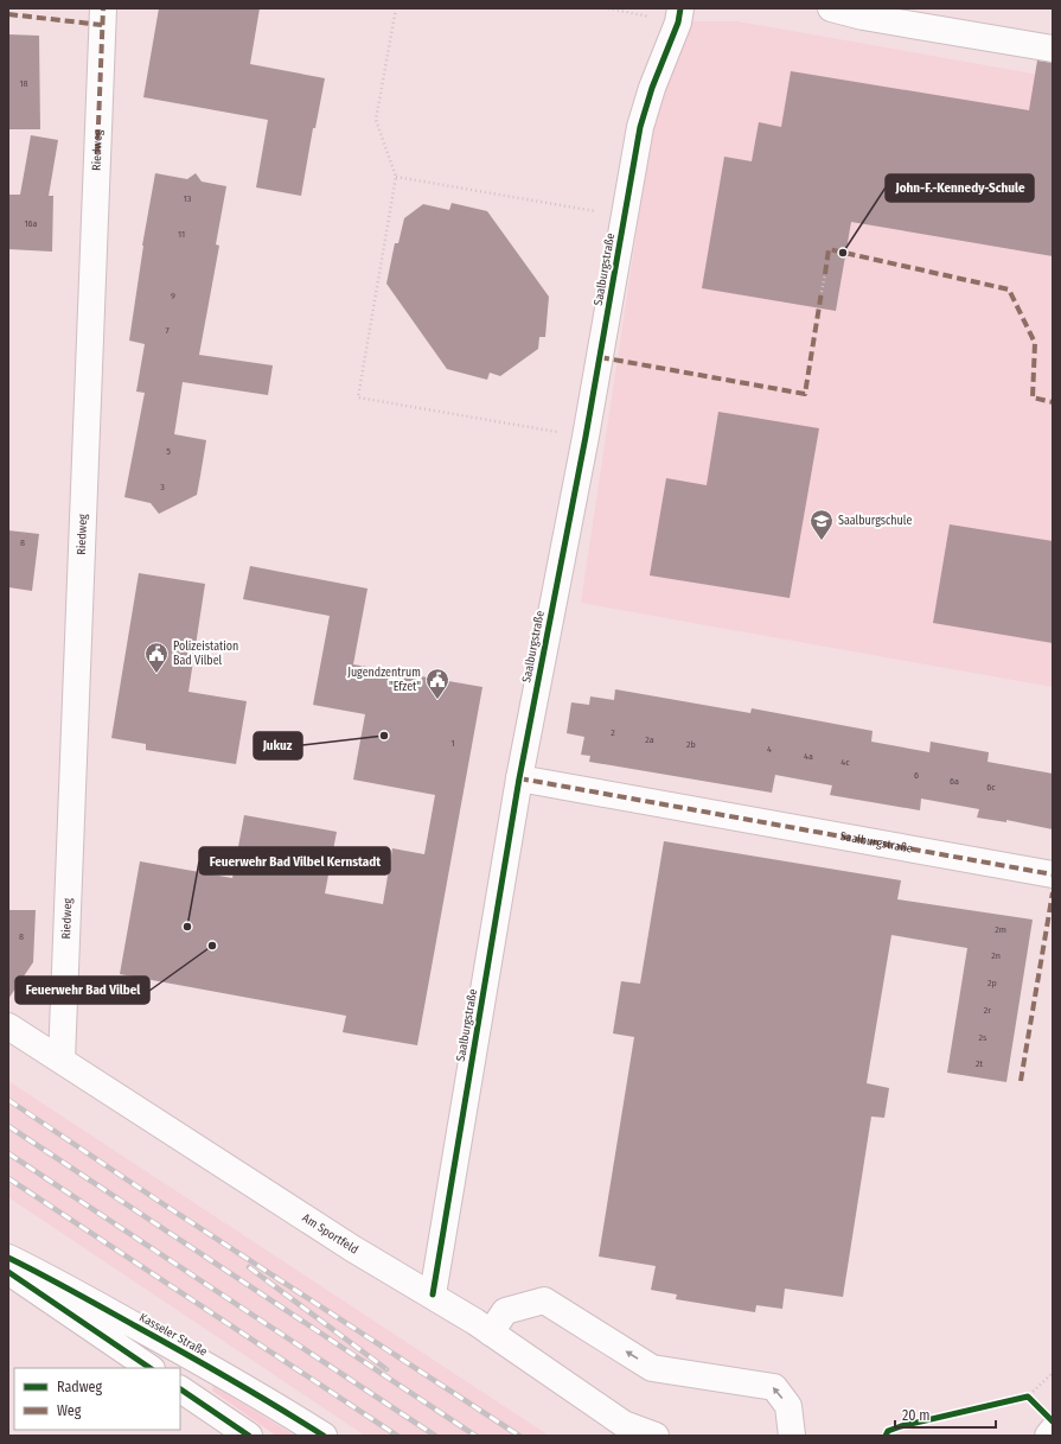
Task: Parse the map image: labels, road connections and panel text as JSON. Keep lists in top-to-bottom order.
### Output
{
  "streets": {
    "street": [
      "Riedweg",
      "Saalburgstraße",
      "Am Sportfeld",
      "Kasseler Straße"
    ]
  },
  "crossings": [
    ["Riedweg", "Am Sportfeld"],
    ["Saalburgstraße", "Am Sportfeld"]
  ],
  "places": {
    "other": [
      "John-F.-Kennedy-Schule",
      "Jukuz",
      "Feuerwehr Bad Vilbel Kernstadt",
      "Feuerwehr Bad Vilbel"
    ],
    "school or university": ["Saalburgschule"],
    "public building": ["Polizeistation Bad Vilbel", "Jugendzentrum \"Efzet\""]
  },
  "house_numbers": [
    "18",
    "13",
    "16a",
    "11",
    "9",
    "7",
    "5",
    "3",
    "8",
    "2",
    "2a",
    "1",
    "2b",
    "4",
    "4a",
    "4c",
    "6",
    "6a",
    "6c",
    "2m",
    "8",
    "2n",
    "2p",
    "2r",
    "2s",
    "2t"
  ],
  "legend": ["Radweg", "Weg"],
  "scale_bar": "20 m"
}
